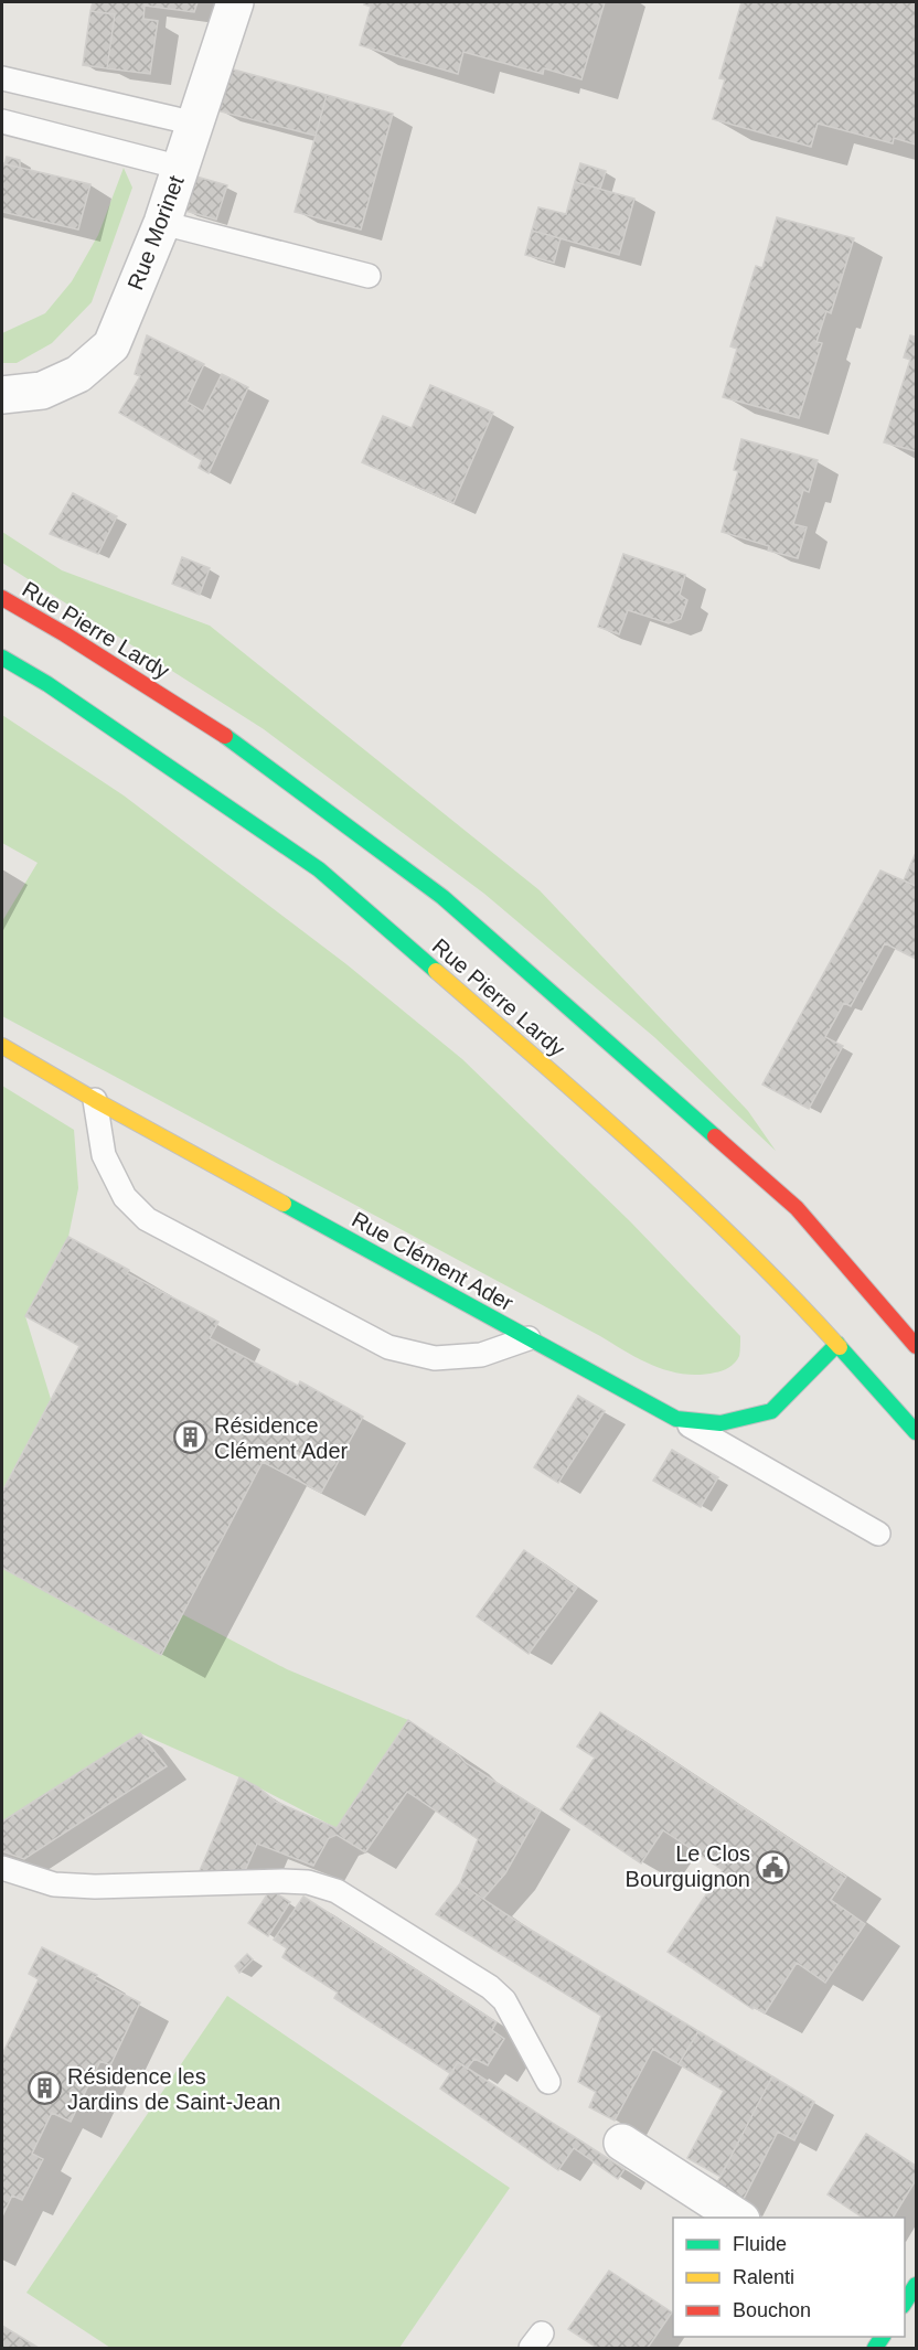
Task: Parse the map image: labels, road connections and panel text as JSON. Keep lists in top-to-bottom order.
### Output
{
  "streets": {
    "main road": ["Rue Pierre Lardy", "Rue Clément Ader"],
    "street": ["Rue Morinet"]
  },
  "crossings": [
    ["Rue Pierre Lardy", "Rue Clément Ader"]
  ],
  "places": {
    "building": ["Résidence Clément Ader", "Résidence les Jardins de Saint-Jean"],
    "public building": ["Le Clos Bourguignon"]
  },
  "legend": ["Fluide", "Ralenti", "Bouchon"]
}
